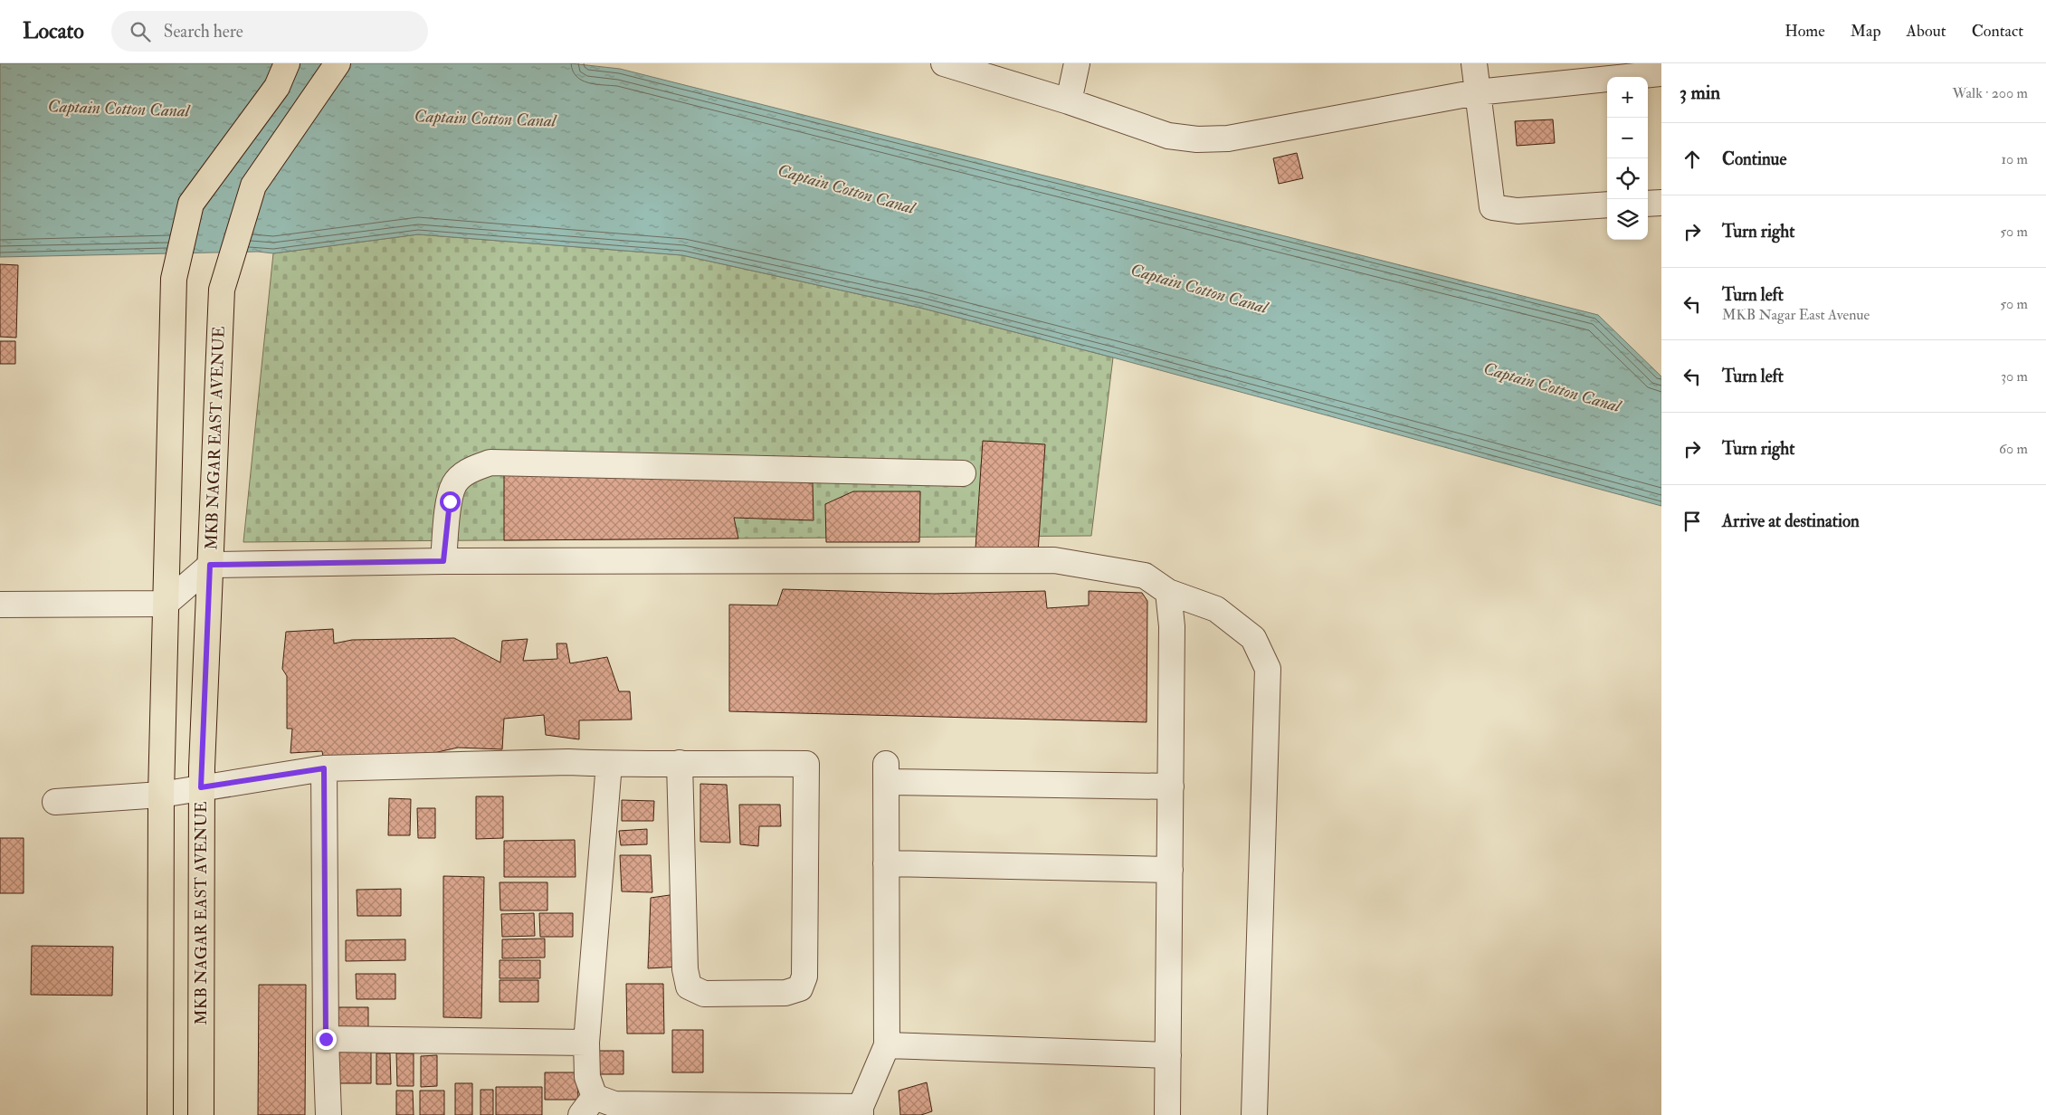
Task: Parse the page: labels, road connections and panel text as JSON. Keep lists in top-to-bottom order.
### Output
{
  "streets": {
    "main road": ["MKB NAGAR EAST AVENUE"]
  },
  "water": ["Captain Cotton Canal"],
  "page": {
    "header": "Locato",
    "search": "Search here",
    "nav": [
      "Home",
      "Map",
      "About",
      "Contact"
    ],
    "heading": ["3 min", "Walk · 200 m"],
    "map_buttons": ["+", "−"],
    "list": [
      ["Continue", "10 m"],
      ["Turn right", "50 m"],
      ["Turn left", "MKB Nagar East Avenue", "50 m"],
      ["Turn left", "30 m"],
      ["Turn right", "60 m"],
      "Arrive at destination"
    ]
  }
}
